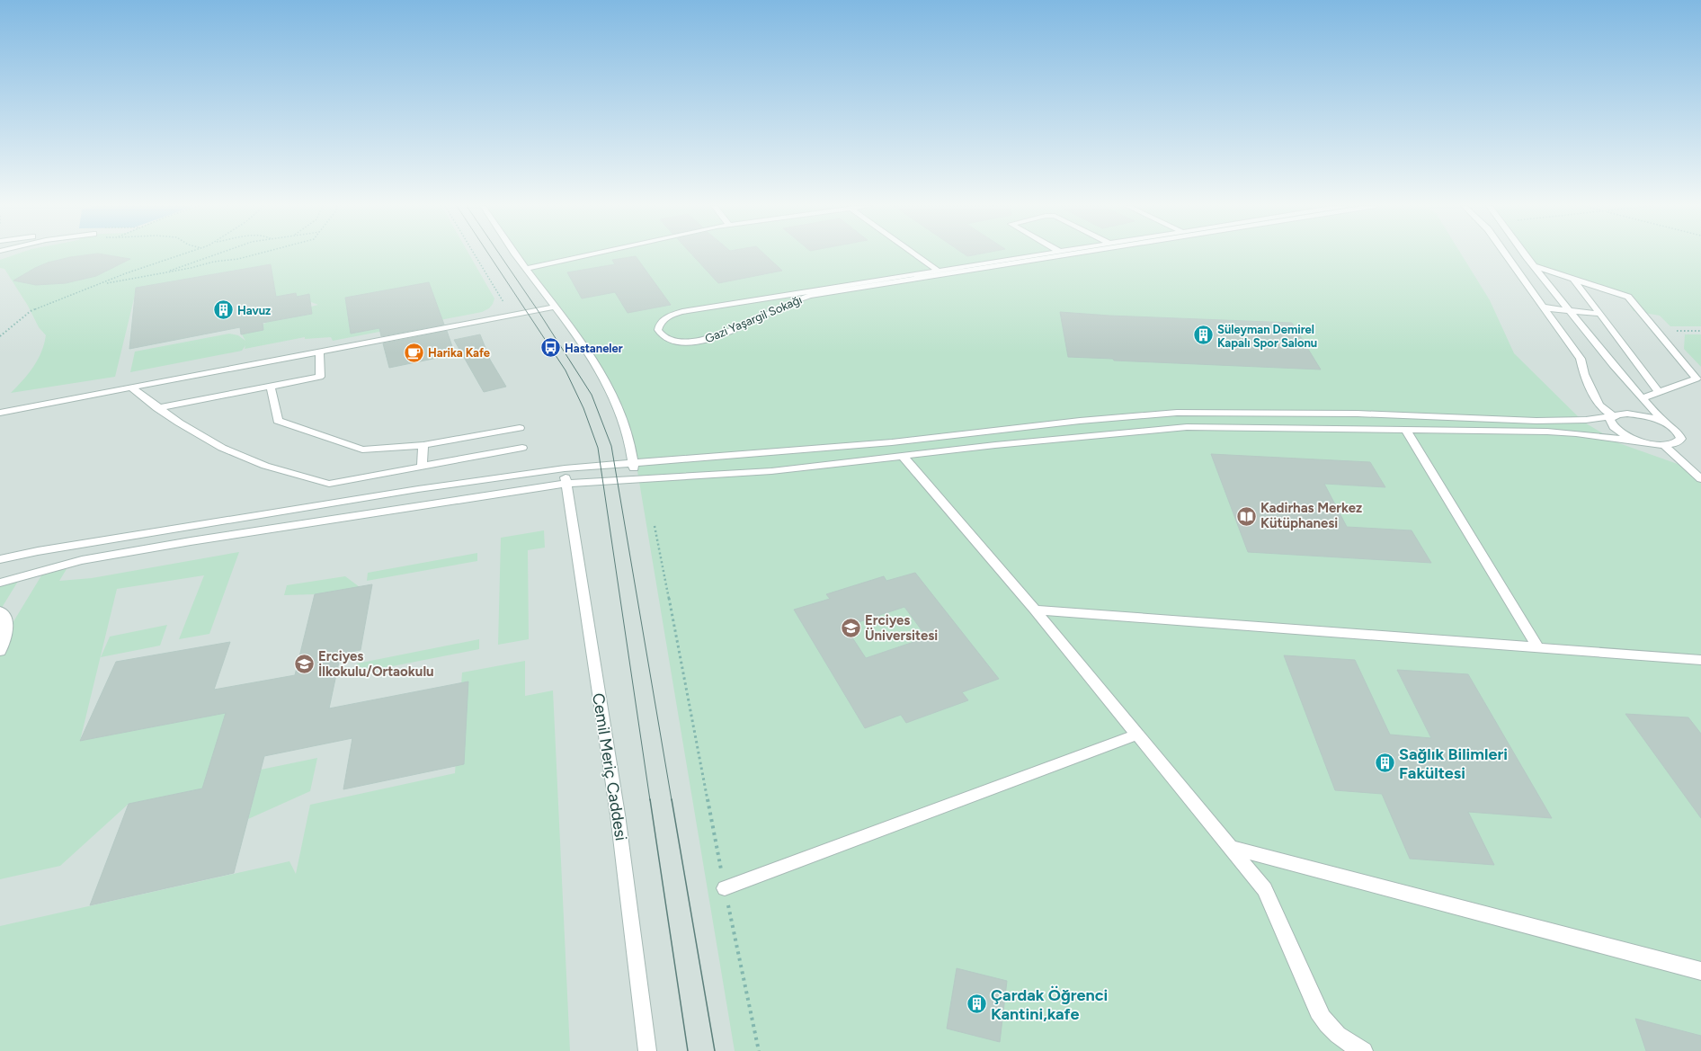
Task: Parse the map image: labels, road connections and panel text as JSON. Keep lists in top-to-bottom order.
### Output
{
  "streets": {
    "street": ["Gazi Yaşargil Sokağı", "Cemil Meriç Caddesi"]
  },
  "places": {
    "building": [
      "Havuz",
      "Süleyman Demirel Kapalı Spor Salonu",
      "Sağlık Bilimleri Fakültesi",
      "Çardak Öğrenci Kantini,kafe"
    ],
    "bus stop": ["Hastaneler"],
    "cafe": ["Harika Kafe"],
    "library": ["Kadirhas Merkez Kütüphanesi"],
    "school or university": ["Erciyes Üniversitesi", "Erciyes İlkokulu/Ortaokulu"]
  }
}
